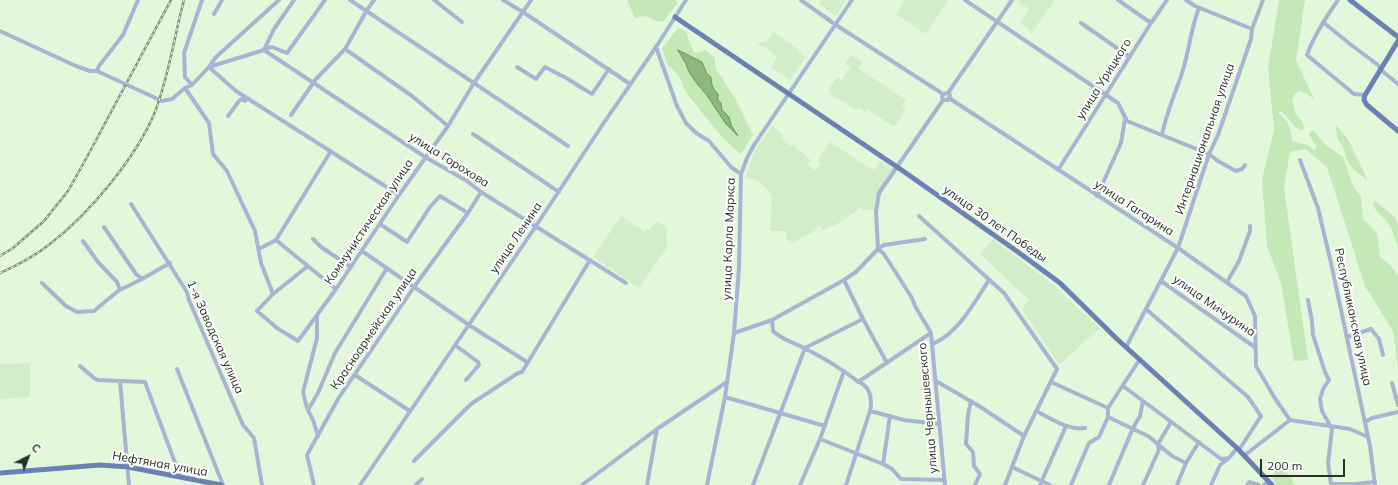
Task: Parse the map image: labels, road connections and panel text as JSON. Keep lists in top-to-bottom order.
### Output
{
  "streets": {
    "main road": ["улица 30 лет Победы", "Нефтяная улица"],
    "street": [
      "улица Урицкого",
      "Интернациональная улица",
      "улица Горохова",
      "улица Гагарина",
      "Коммунистическая улица",
      "улица Ленина",
      "улица Карла Маркса",
      "улица Мичурина",
      "Республиканская улица",
      "Красноармейская улица",
      "1-я Заводская улица",
      "улица Чернышевского"
    ]
  },
  "crossings": [
    ["улица Урицкого", "улица Гагарина"],
    ["Интернациональная улица", "улица Гагарина"],
    ["Интернациональная улица", "улица 30 лет Победы"],
    ["Интернациональная улица", "улица Мичурина"],
    ["улица Горохова", "Коммунистическая улица"],
    ["улица Горохова", "улица Ленина"],
    ["улица Горохова", "Красноармейская улица"],
    ["улица Гагарина", "улица Мичурина"],
    ["улица 30 лет Победы", "улица Ленина"],
    ["улица 30 лет Победы", "улица Карла Маркса"]
  ],
  "scale_bar": "200 m",
  "north": "top right"
}
